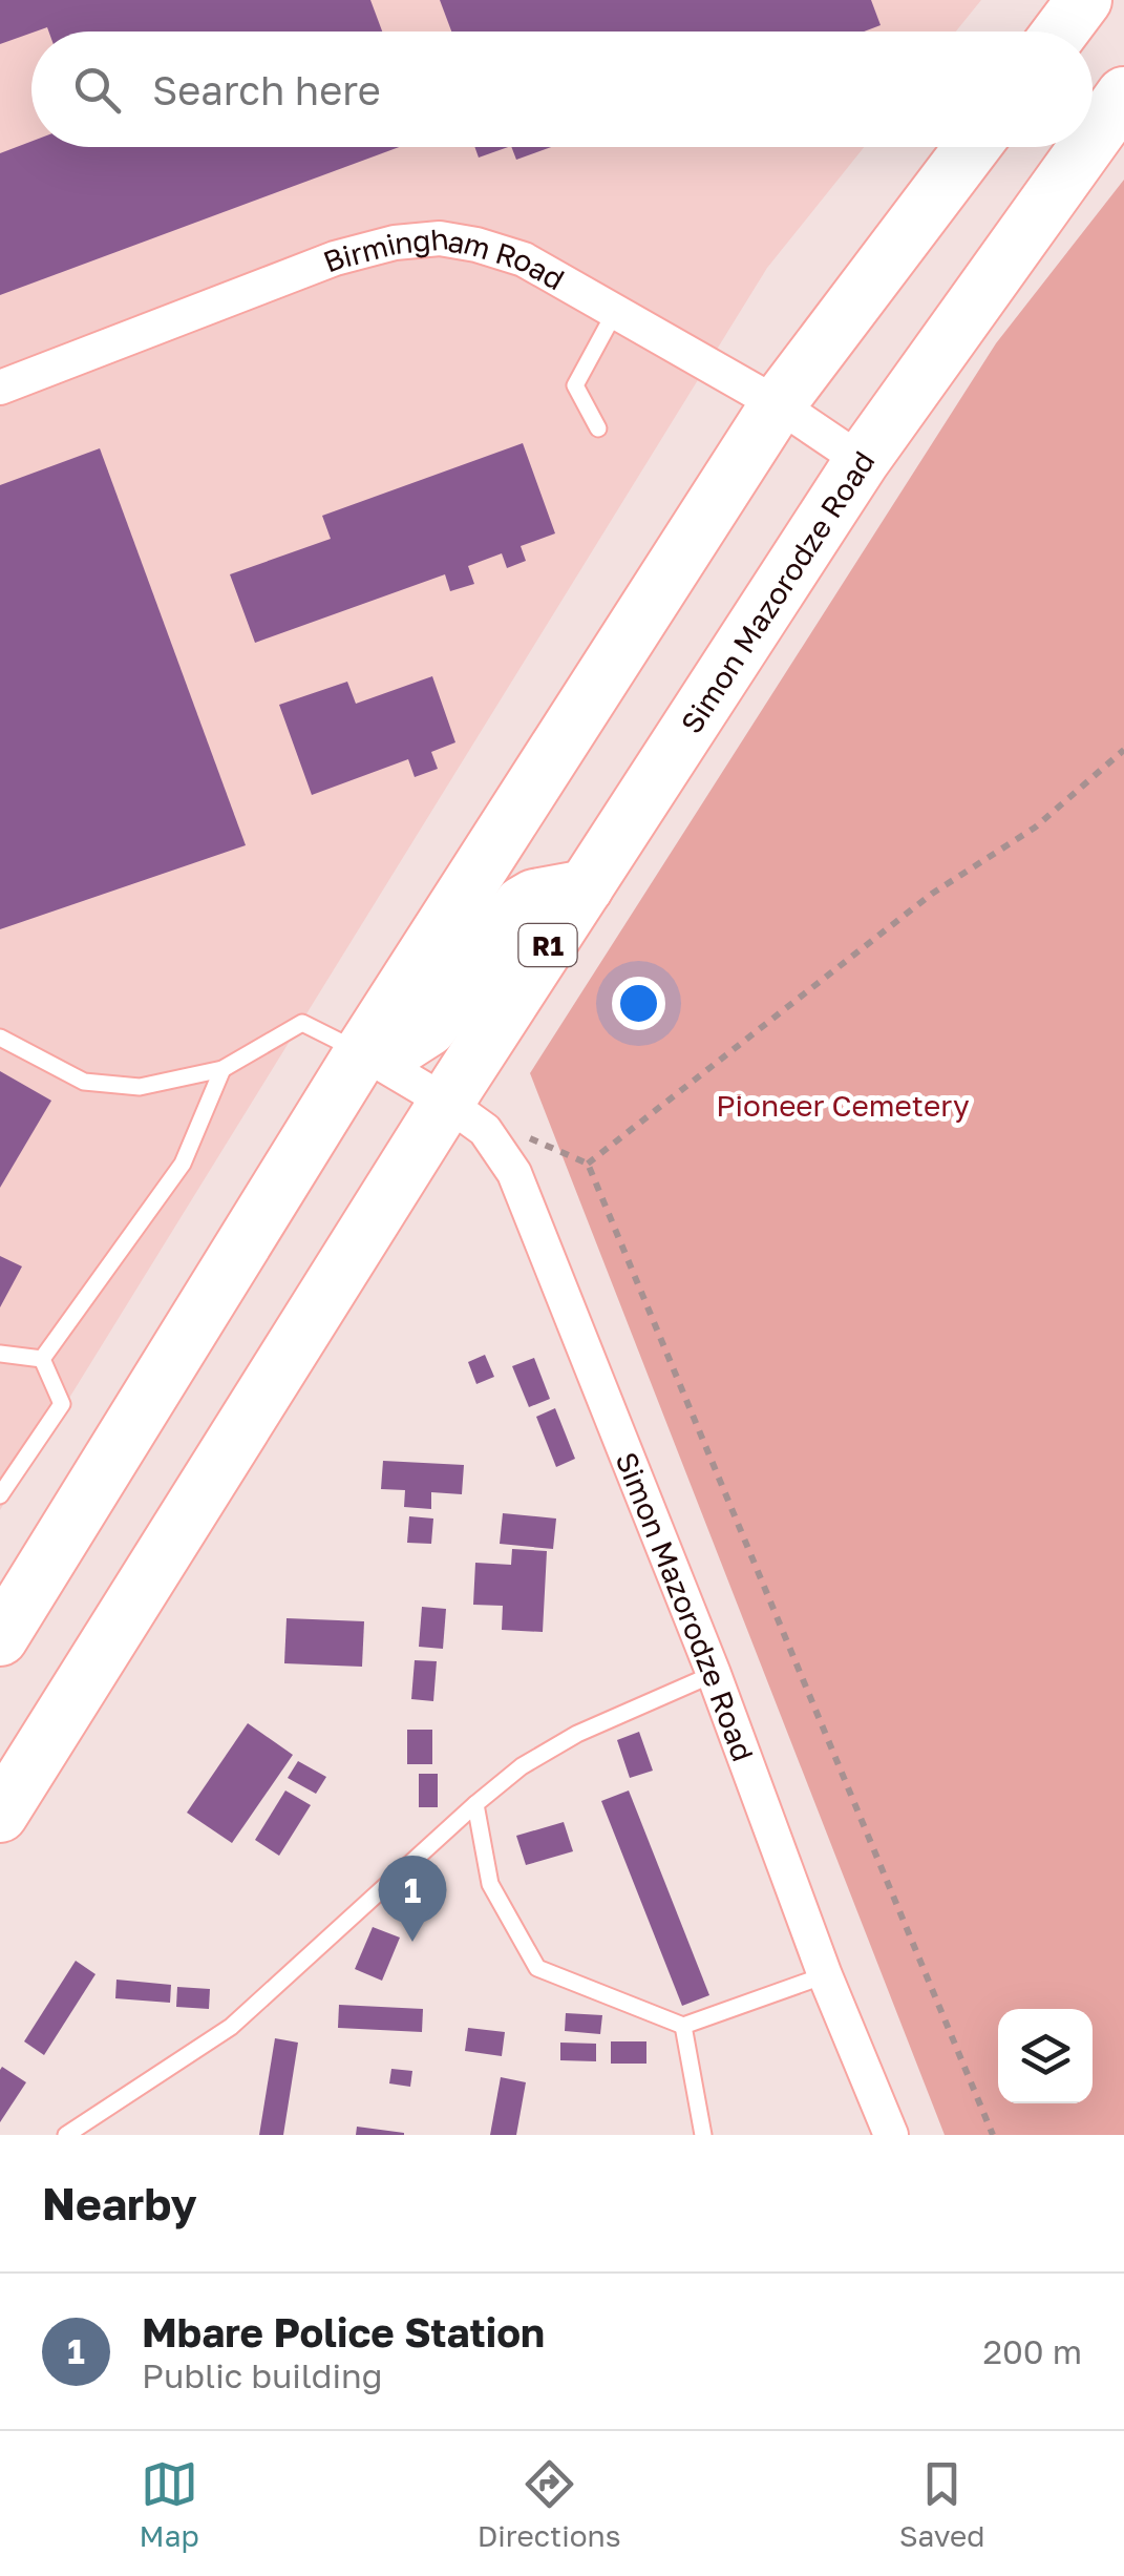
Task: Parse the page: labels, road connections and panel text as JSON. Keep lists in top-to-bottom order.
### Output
{
  "streets": {
    "highway": ["Simon Mazorodze Road", "R1"],
    "street": ["Birmingham Road"]
  },
  "crossings": [
    ["Birmingham Road", "Simon Mazorodze Road"]
  ],
  "parks": ["Pioneer Cemetery"],
  "page": {
    "search": "Search here",
    "pins": "1",
    "heading": "Nearby",
    "list": [
      {
        "mark": "1",
        "name": "Mbare Police Station",
        "note": "Public building",
        "value": "200 m"
      }
    ],
    "nav": ["Map", "Directions", "Saved"]
  }
}
